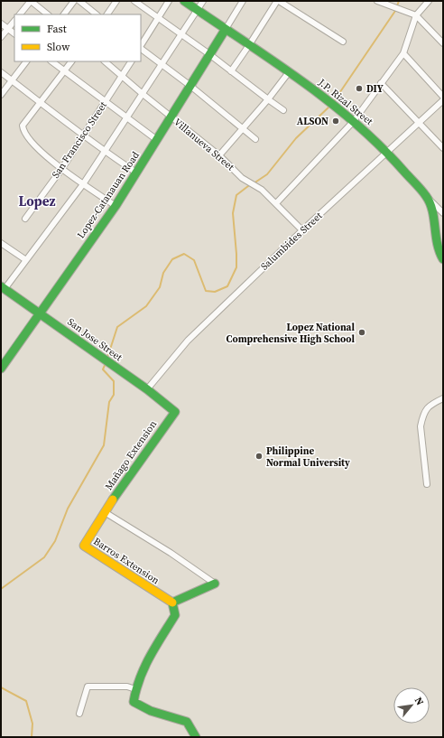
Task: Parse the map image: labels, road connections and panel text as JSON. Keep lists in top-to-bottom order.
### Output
{
  "streets": {
    "main road": [
      "J.P. Rizal Street",
      "Lopez-Catanauan Road",
      "San Jose Street",
      "Mañago Extension",
      "Barros Extension"
    ],
    "street": ["San Francisco Street", "Villanueva Street", "Salumbides Street"]
  },
  "crossings": [
    ["J.P. Rizal Street", "Lopez-Catanauan Road"],
    ["J.P. Rizal Street", "Salumbides Street"],
    ["San Francisco Street", "Villanueva Street"],
    ["Villanueva Street", "Lopez-Catanauan Road"],
    ["Villanueva Street", "Salumbides Street"],
    ["Lopez-Catanauan Road", "San Jose Street"],
    ["Salumbides Street", "San Jose Street"],
    ["San Jose Street", "Mañago Extension"],
    ["Mañago Extension", "Barros Extension"]
  ],
  "districts": ["Lopez"],
  "places": [
    "DIY",
    "ALSON",
    "Lopez National Comprehensive High School",
    "Philippine Normal University"
  ],
  "legend": ["Fast", "Slow"],
  "north": "top right"
}
